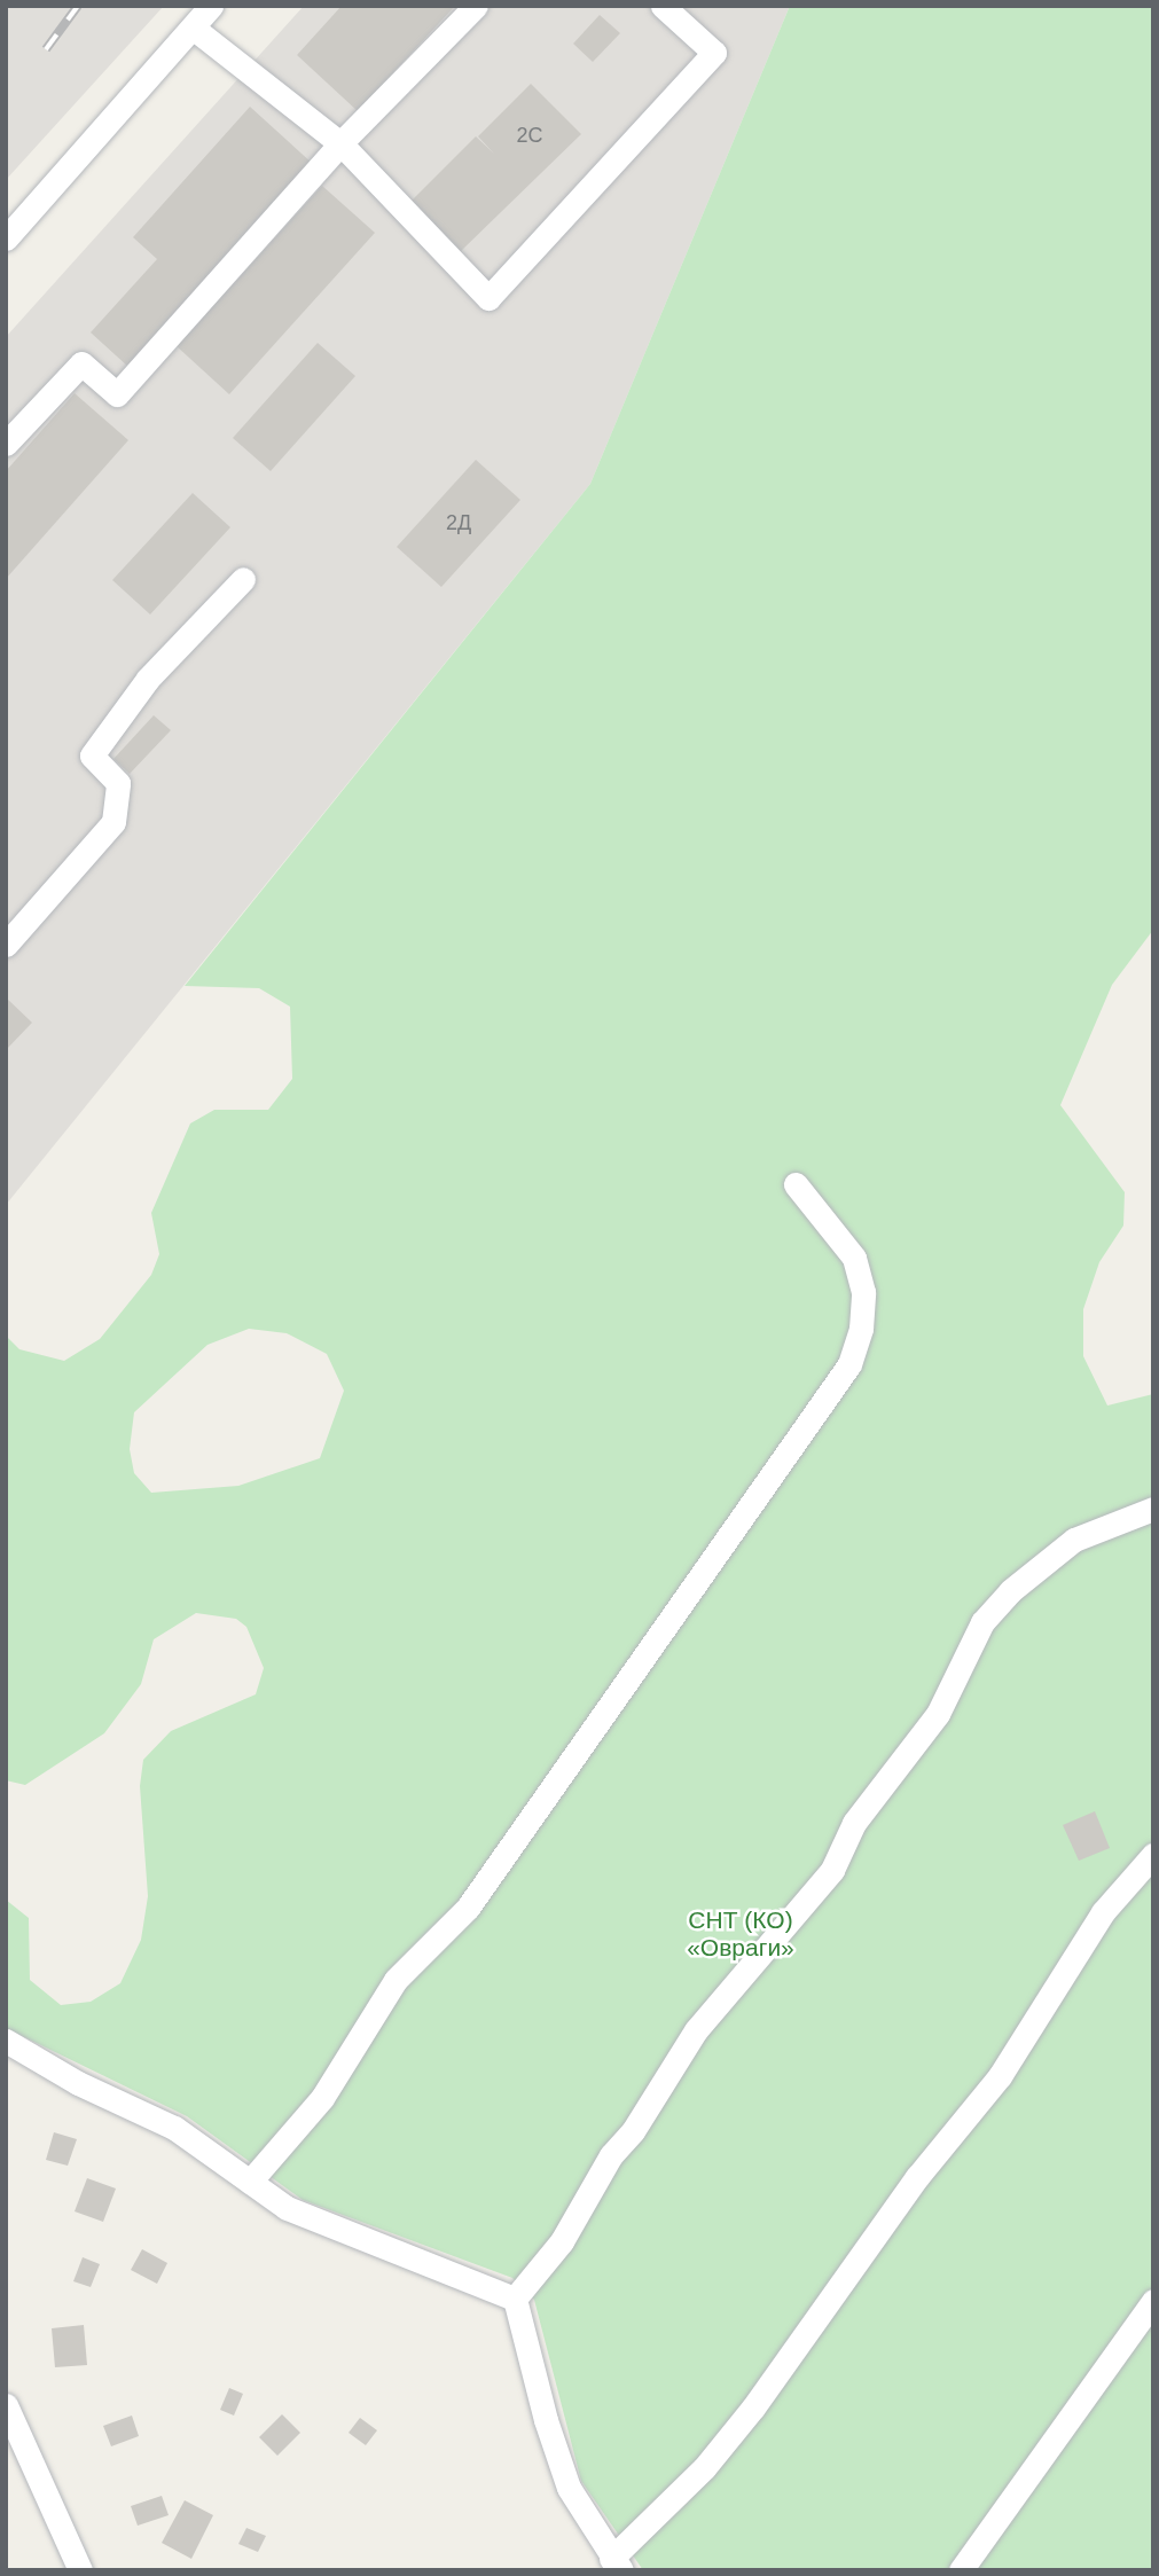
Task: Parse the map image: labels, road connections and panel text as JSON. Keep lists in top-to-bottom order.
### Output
{
  "parks": ["СНТ (КО) «Овраги»"],
  "house_numbers": ["2С", "2Д"]
}
